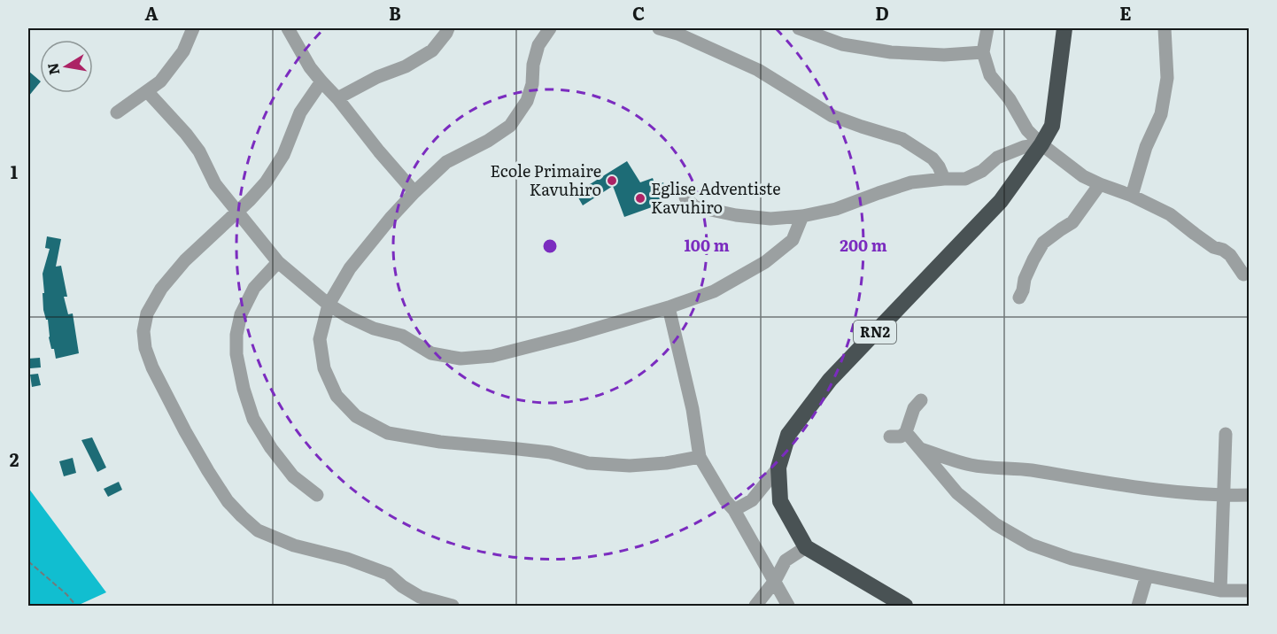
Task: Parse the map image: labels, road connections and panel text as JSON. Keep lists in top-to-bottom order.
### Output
{
  "streets": {
    "highway": ["RN2"]
  },
  "places": ["Ecole Primaire Kavuhiro", "Eglise Adventiste Kavuhiro"],
  "north": "left",
  "grid": {
    "columns": [
      "A",
      "B",
      "C",
      "D",
      "E"
    ],
    "rows": ["1", "2"]
  },
  "rings": ["100 m", "200 m"]
}
